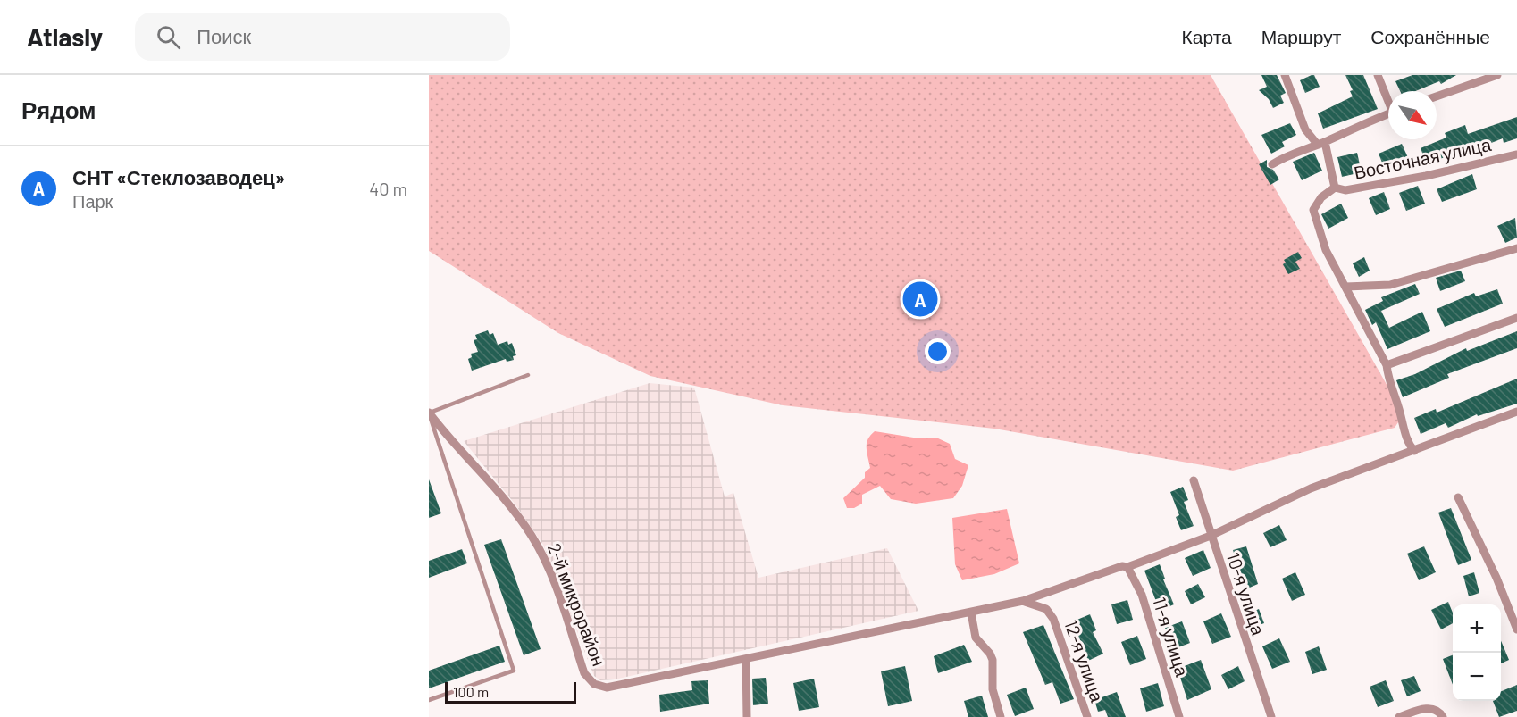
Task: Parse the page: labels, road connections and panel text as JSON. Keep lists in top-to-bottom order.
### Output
{
  "streets": {
    "street": [
      "Восточная улица",
      "10-я улица",
      "2-й микрорайон",
      "11-я улица",
      "12-я улица"
    ]
  },
  "scale_bar": "100 m",
  "north": "bottom right",
  "page": {
    "header": "Atlasly",
    "search": "Поиск",
    "nav": ["Карта", "Маршрут", "Сохранённые"],
    "heading": "Рядом",
    "list": [
      {
        "mark": "A",
        "name": "СНТ «Стеклозаводец»",
        "note": "Парк",
        "value": "40 m"
      }
    ],
    "pins": "A",
    "map_buttons": ["+", "−"],
    "scale": "100 m"
  }
}
